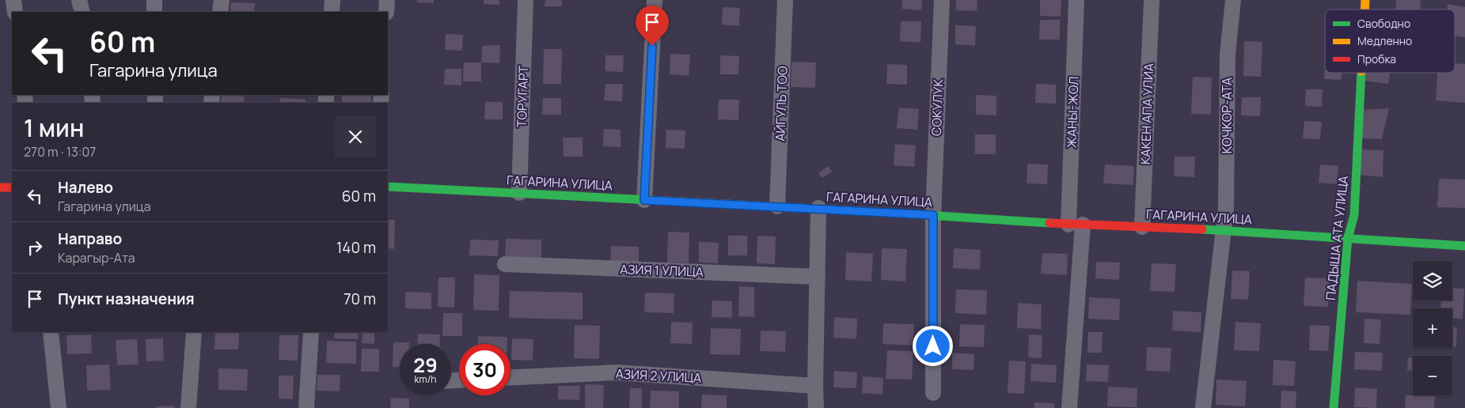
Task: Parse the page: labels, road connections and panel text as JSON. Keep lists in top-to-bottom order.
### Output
{
  "streets": {
    "main road": ["ГАГАРИНА УЛИЦА", "ПАДЫША АТА УЛИЦА"],
    "street": [
      "ТОРУГАРТ",
      "АЙГУЛЬ ТОО",
      "СОКУЛУК",
      "ЖАНЫ-ЖОЛ",
      "КАКЕН АПА УЛИА",
      "КОЧКОР-АТА",
      "АЗИЯ 1 УЛИЦА",
      "АЗИЯ 2 УЛИЦА"
    ]
  },
  "crossings": [
    ["ТОРУГАРТ", "ГАГАРИНА УЛИЦА"],
    ["АЙГУЛЬ ТОО", "ГАГАРИНА УЛИЦА"],
    ["СОКУЛУК", "ГАГАРИНА УЛИЦА"],
    ["ЖАНЫ-ЖОЛ", "ГАГАРИНА УЛИЦА"],
    ["КАКЕН АПА УЛИА", "ГАГАРИНА УЛИЦА"],
    ["КОЧКОР-АТА", "ГАГАРИНА УЛИЦА"],
    ["ГАГАРИНА УЛИЦА", "ПАДЫША АТА УЛИЦА"]
  ],
  "legend": ["Свободно", "Медленно", "Пробка"],
  "page": {
    "turn": ["60 m", "Гагарина улица"],
    "heading": ["1 мин", "270 m · 13:07"],
    "list": [
      {
        "name": "Налево",
        "note": "Гагарина улица",
        "value": "60 m"
      },
      {
        "name": "Направо",
        "note": "Карагыр-Ата",
        "value": "140 m"
      },
      {
        "name": "Пункт назначения",
        "value": "70 m"
      }
    ],
    "map_buttons": ["+", "−"],
    "speed": "29 km/h",
    "limit": "30"
  }
}
